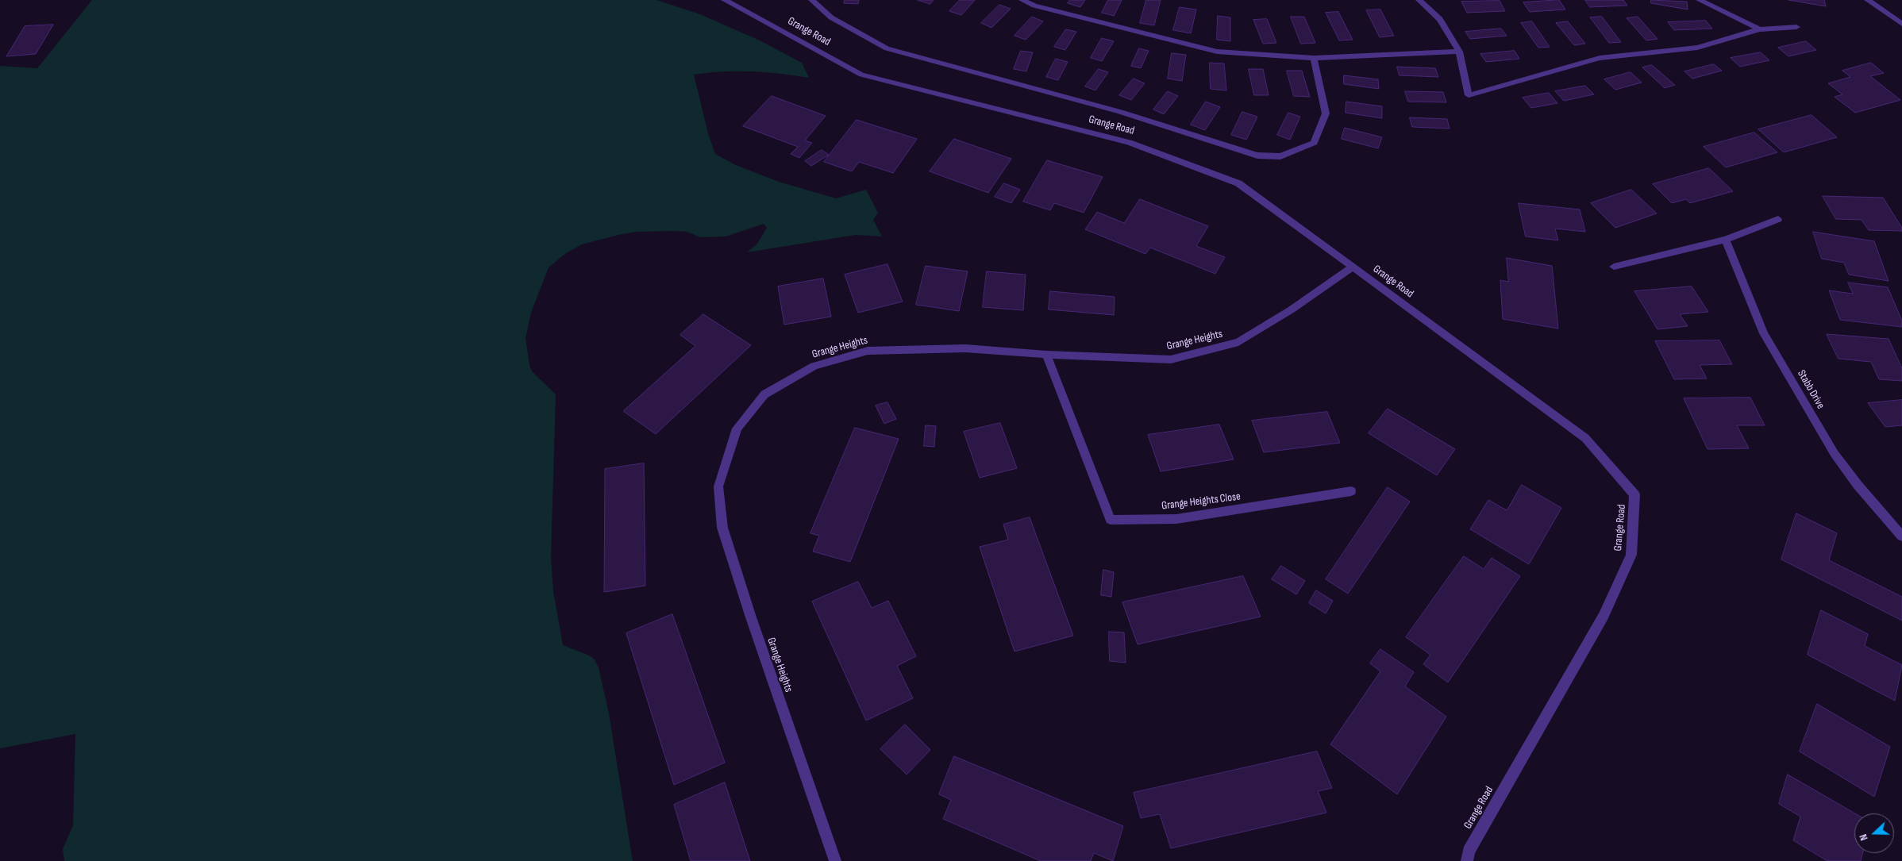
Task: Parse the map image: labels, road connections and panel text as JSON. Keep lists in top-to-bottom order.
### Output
{
  "streets": {
    "street": [
      "Grange Road",
      "Grange Heights",
      "Stabb Drive",
      "Grange Heights Close"
    ]
  },
  "crossings": [
    ["Grange Road", "Grange Heights"],
    ["Grange Heights", "Grange Heights Close"]
  ],
  "north": "left"
}
